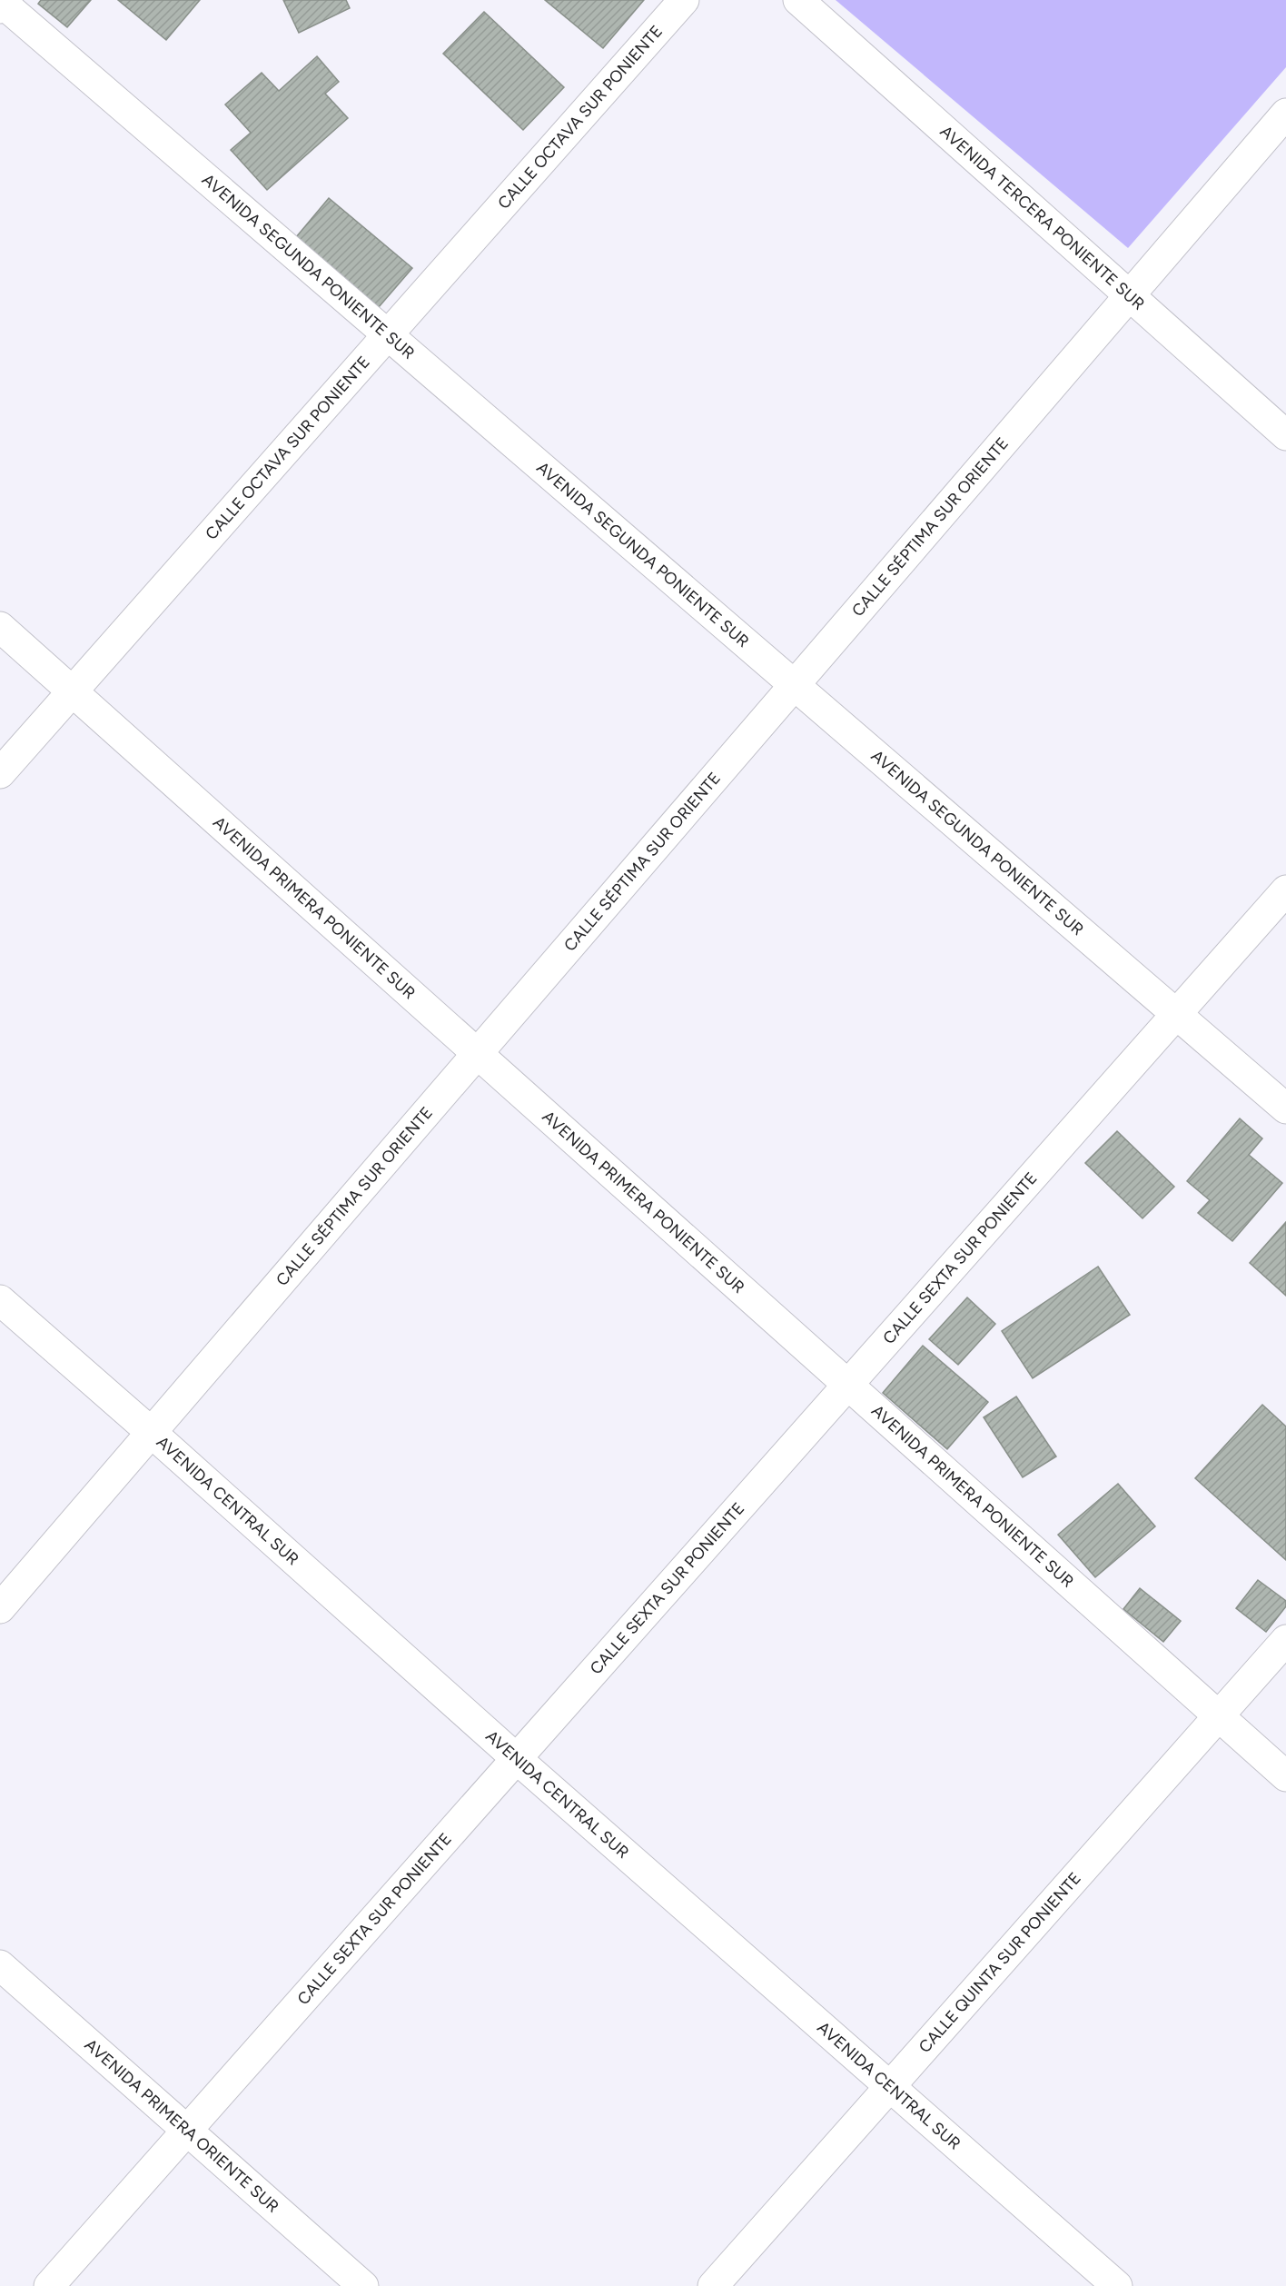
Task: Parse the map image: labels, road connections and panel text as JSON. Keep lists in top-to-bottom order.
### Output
{
  "streets": {
    "street": [
      "CALLE OCTAVA SUR PONIENTE",
      "AVENIDA TERCERA PONIENTE SUR",
      "AVENIDA SEGUNDA PONIENTE SUR",
      "CALLE SÉPTIMA SUR ORIENTE",
      "AVENIDA PRIMERA PONIENTE SUR",
      "CALLE SEXTA SUR PONIENTE",
      "AVENIDA CENTRAL SUR",
      "CALLE QUINTA SUR PONIENTE",
      "AVENIDA PRIMERA ORIENTE SUR"
    ]
  },
  "crossings": [
    ["CALLE OCTAVA SUR PONIENTE", "AVENIDA SEGUNDA PONIENTE SUR"],
    ["CALLE OCTAVA SUR PONIENTE", "AVENIDA PRIMERA PONIENTE SUR"],
    ["AVENIDA TERCERA PONIENTE SUR", "CALLE SÉPTIMA SUR ORIENTE"],
    ["AVENIDA SEGUNDA PONIENTE SUR", "CALLE SÉPTIMA SUR ORIENTE"],
    ["AVENIDA SEGUNDA PONIENTE SUR", "CALLE SEXTA SUR PONIENTE"],
    ["CALLE SÉPTIMA SUR ORIENTE", "AVENIDA PRIMERA PONIENTE SUR"],
    ["CALLE SÉPTIMA SUR ORIENTE", "AVENIDA CENTRAL SUR"],
    ["AVENIDA PRIMERA PONIENTE SUR", "CALLE SEXTA SUR PONIENTE"],
    ["AVENIDA PRIMERA PONIENTE SUR", "CALLE QUINTA SUR PONIENTE"],
    ["CALLE SEXTA SUR PONIENTE", "AVENIDA CENTRAL SUR"],
    ["CALLE SEXTA SUR PONIENTE", "AVENIDA PRIMERA ORIENTE SUR"],
    ["AVENIDA CENTRAL SUR", "CALLE QUINTA SUR PONIENTE"]
  ]
}
